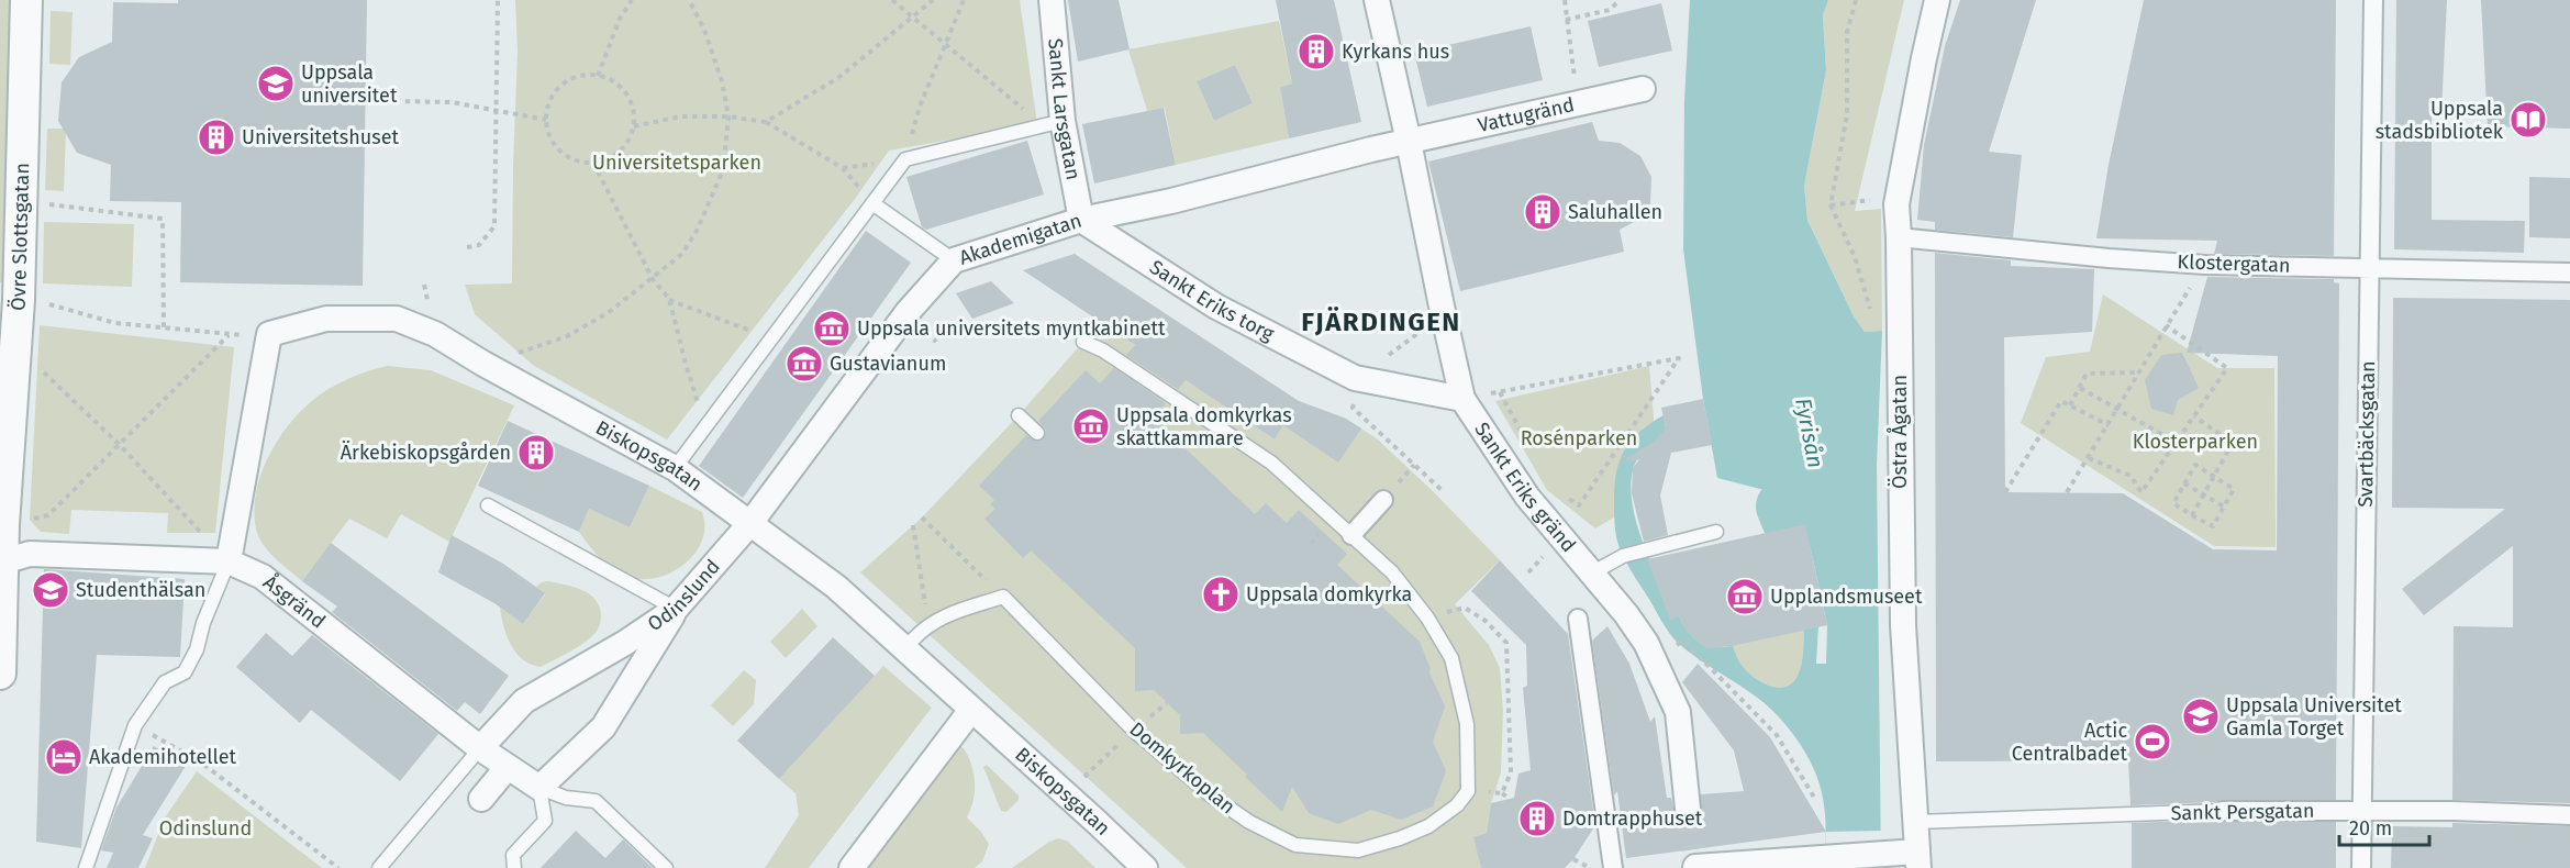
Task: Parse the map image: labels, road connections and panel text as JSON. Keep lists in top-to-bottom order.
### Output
{
  "streets": {
    "street": [
      "Sankt Larsgatan",
      "Vattugränd",
      "Övre Slottsgatan",
      "Akademigatan",
      "Klostergatan",
      "Sankt Eriks torg",
      "Östra Ågatan",
      "Svartbäcksgatan",
      "Biskopsgatan",
      "Sankt Eriks gränd",
      "Odinslund",
      "Åsgränd",
      "Sankt Persgatan"
    ],
    "lane": ["Domkyrkoplan"]
  },
  "crossings": [
    ["Sankt Larsgatan", "Akademigatan"],
    ["Sankt Larsgatan", "Sankt Eriks torg"],
    ["Vattugränd", "Akademigatan"],
    ["Vattugränd", "Sankt Eriks gränd"],
    ["Övre Slottsgatan", "Åsgränd"],
    ["Akademigatan", "Sankt Eriks torg"],
    ["Akademigatan", "Biskopsgatan"],
    ["Akademigatan", "Sankt Eriks gränd"],
    ["Akademigatan", "Odinslund"],
    ["Klostergatan", "Östra Ågatan"],
    ["Klostergatan", "Svartbäcksgatan"],
    ["Sankt Eriks torg", "Sankt Eriks gränd"],
    ["Östra Ågatan", "Sankt Persgatan"],
    ["Svartbäcksgatan", "Sankt Persgatan"],
    ["Biskopsgatan", "Odinslund"],
    ["Odinslund", "Åsgränd"]
  ],
  "districts": ["FJÄRDINGEN"],
  "water": ["Fyrisån"],
  "parks": [
    "Universitetsparken",
    "Rosénparken",
    "Klosterparken",
    "Odinslund"
  ],
  "places": {
    "building": [
      "Kyrkans hus",
      "Universitetshuset",
      "Saluhallen",
      "Ärkebiskopsgården",
      "Domtrapphuset"
    ],
    "school or university": ["Uppsala universitet", "Studenthälsan", "Uppsala Universitet Gamla Torget"],
    "library": ["Uppsala stadsbibliotek"],
    "museum": [
      "Uppsala universitets myntkabinett",
      "Gustavianum",
      "Uppsala domkyrkas skattkammare",
      "Upplandsmuseet"
    ],
    "church": ["Uppsala domkyrka"],
    "sports": ["Actic Centralbadet"],
    "hotel": ["Akademihotellet"]
  },
  "scale_bar": "20 m"
}
